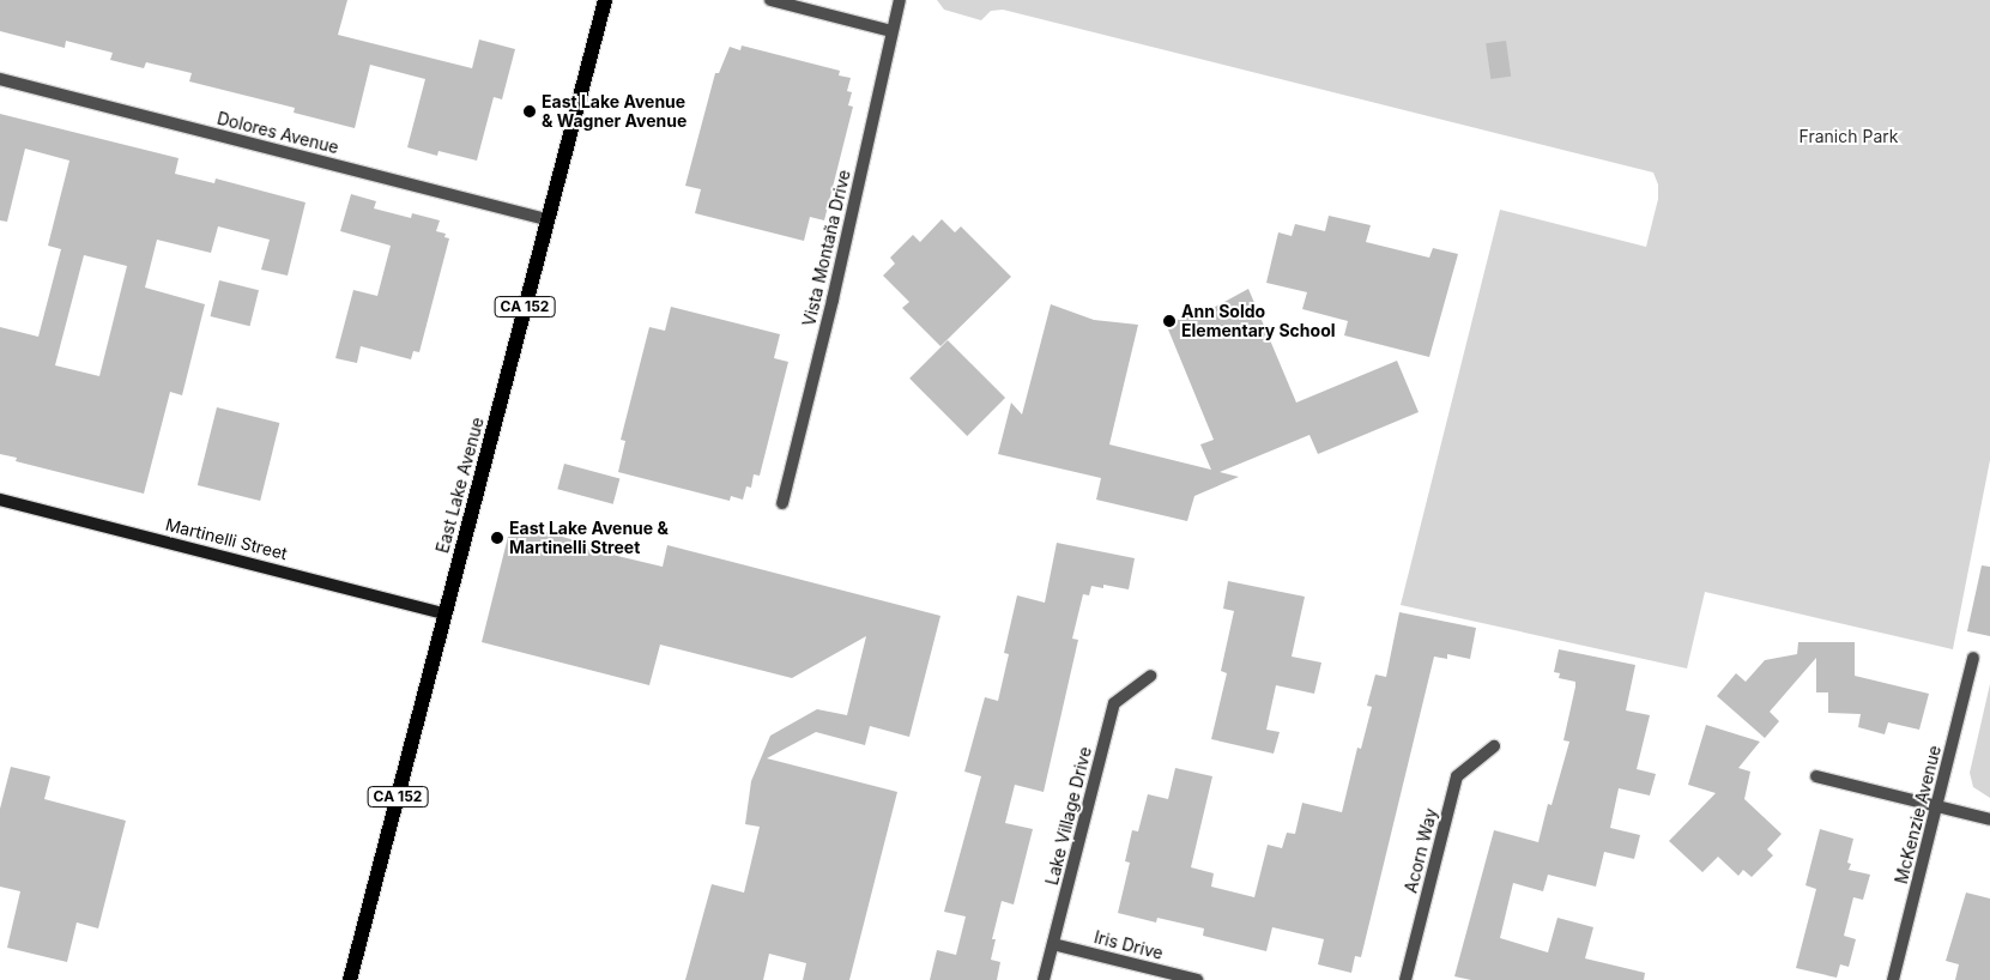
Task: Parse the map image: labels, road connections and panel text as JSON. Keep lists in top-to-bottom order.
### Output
{
  "streets": {
    "main road": ["CA 152", "East Lake Avenue"],
    "street": [
      "Dolores Avenue",
      "Vista Montaña Drive",
      "Martinelli Street",
      "McKenzie Avenue",
      "Lake Village Drive",
      "Acorn Way",
      "Iris Drive"
    ]
  },
  "crossings": [
    ["Dolores Avenue", "East Lake Avenue"],
    ["East Lake Avenue", "Martinelli Street"],
    ["Lake Village Drive", "Iris Drive"]
  ],
  "parks": ["Franich Park"],
  "places": ["East Lake Avenue & Wagner Avenue", "Ann Soldo Elementary School", "East Lake Avenue & Martinelli Street"]
}
